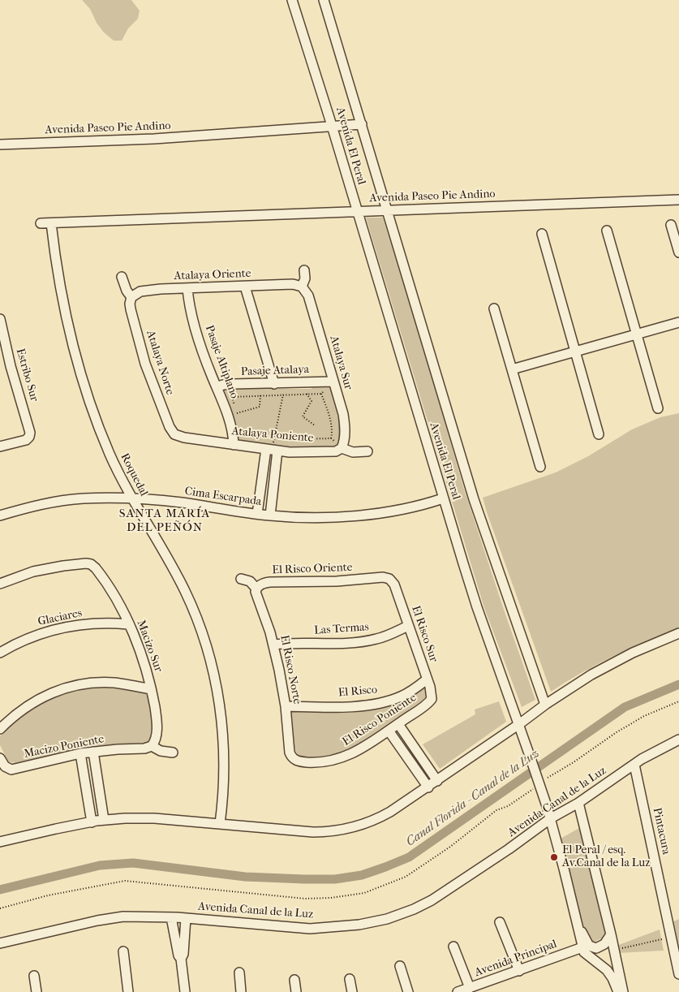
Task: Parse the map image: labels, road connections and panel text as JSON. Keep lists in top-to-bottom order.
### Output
{
  "streets": {
    "street": [
      "Avenida Paseo Pie Andino",
      "Avenida El Peral",
      "Atalaya Oriente",
      "Pasaje Altiplano",
      "Atalaya Norte",
      "Atalaya Sur",
      "Pasaje Atalaya",
      "Estribo Sur",
      "Atalaya Poniente",
      "Roquedal",
      "Cima Escarpada",
      "El Risco Oriente",
      "Glaciares",
      "Las Termas",
      "El Risco Sur",
      "Macizo Sur",
      "El Risco Norte",
      "El Risco",
      "El Risco Poniente",
      "Macizo Poniente",
      "Avenida Canal de la Luz",
      "Pintacura",
      "Avenida Principal"
    ]
  },
  "crossings": [
    ["Avenida Paseo Pie Andino", "Avenida El Peral"],
    ["Avenida Paseo Pie Andino", "Roquedal"],
    ["Avenida El Peral", "Cima Escarpada"],
    ["Avenida El Peral", "Avenida Canal de la Luz"],
    ["Avenida El Peral", "Avenida Principal"],
    ["Atalaya Oriente", "Pasaje Altiplano"],
    ["Atalaya Oriente", "Atalaya Norte"],
    ["Atalaya Oriente", "Atalaya Sur"],
    ["Pasaje Altiplano", "Pasaje Atalaya"],
    ["Pasaje Altiplano", "Atalaya Poniente"],
    ["Atalaya Norte", "Atalaya Poniente"],
    ["Atalaya Sur", "Pasaje Atalaya"],
    ["Atalaya Sur", "Atalaya Poniente"],
    ["Roquedal", "Cima Escarpada"],
    ["El Risco Oriente", "El Risco Sur"],
    ["El Risco Oriente", "El Risco Norte"],
    ["Glaciares", "Macizo Sur"],
    ["Las Termas", "El Risco Sur"],
    ["Las Termas", "El Risco Norte"],
    ["El Risco Sur", "El Risco"],
    ["El Risco Sur", "El Risco Poniente"],
    ["Macizo Sur", "Macizo Poniente"],
    ["El Risco Norte", "El Risco"],
    ["El Risco Norte", "El Risco Poniente"],
    ["Avenida Canal de la Luz", "Pintacura"]
  ],
  "districts": ["SANTA MARÍA DEL PEÑÓN"],
  "water": ["Canal Florida - Canal de la Luz"],
  "places": ["El Peral / esq. Av.Canal de la Luz"]
}
